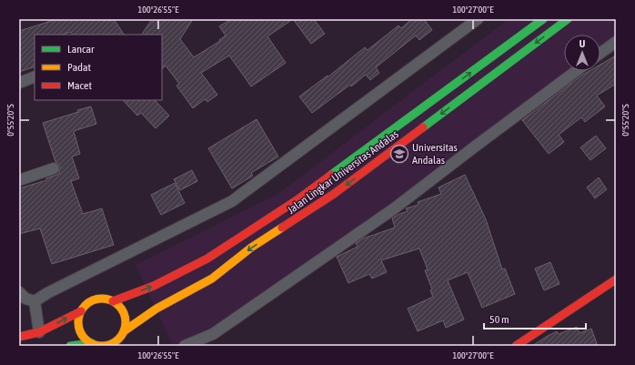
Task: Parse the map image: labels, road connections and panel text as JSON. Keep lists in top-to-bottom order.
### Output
{
  "streets": {
    "street": ["Jalan Lingkar Universitas Andalas"]
  },
  "places": {
    "school or university": ["Universitas Andalas"]
  },
  "legend": ["Lancar", "Padat", "Macet"],
  "scale_bar": "50 m",
  "north": "top",
  "coordinates": ["100°26'55\"E", "100°27'00\"E", "0°55'20\"S"]
}
